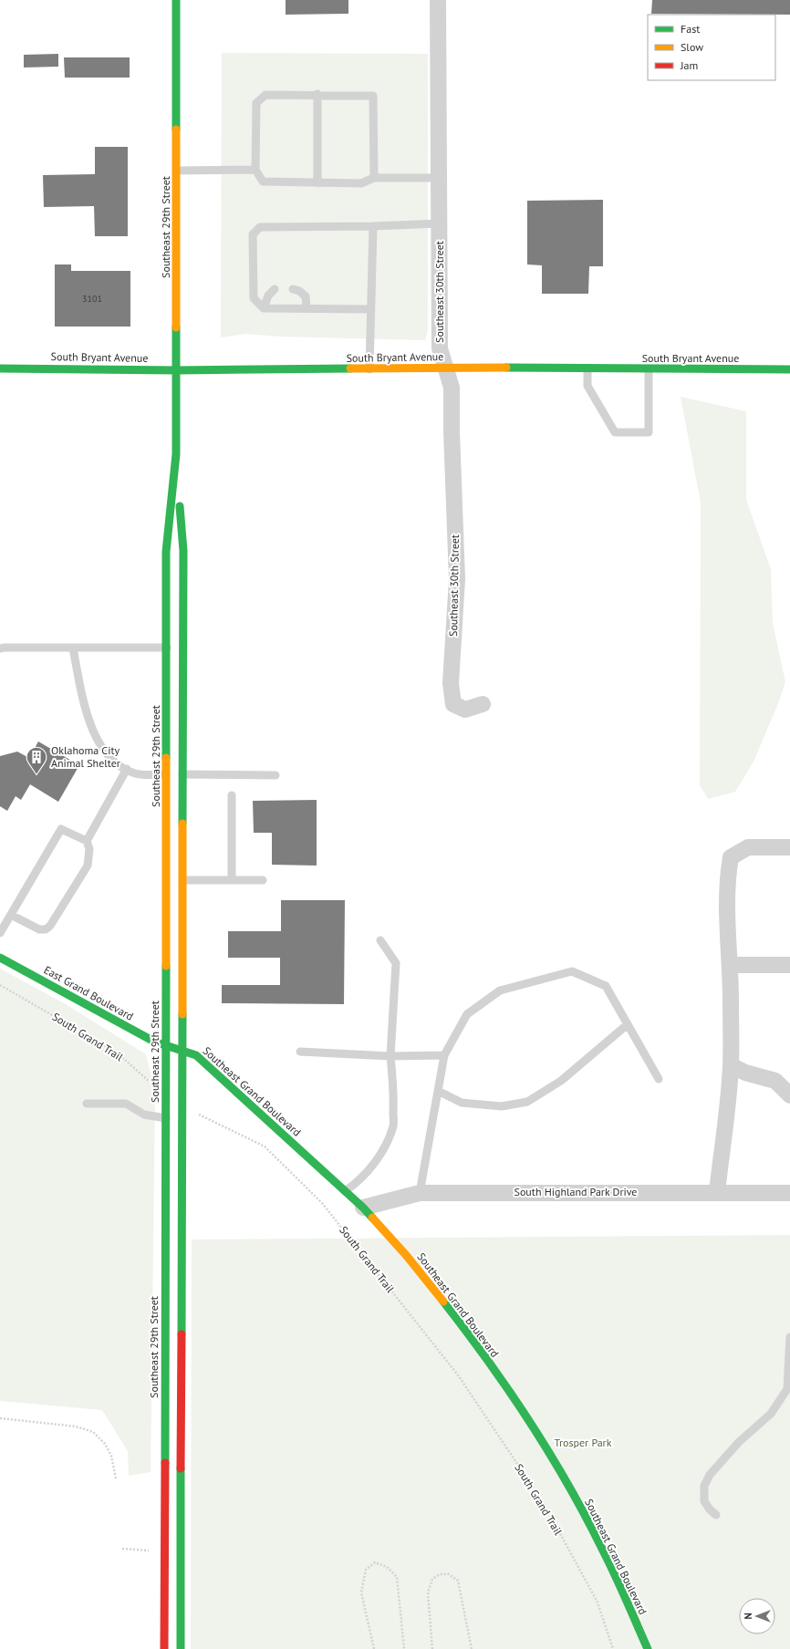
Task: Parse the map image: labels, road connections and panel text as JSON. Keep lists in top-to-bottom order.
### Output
{
  "streets": {
    "main road": [
      "Southeast 29th Street",
      "South Bryant Avenue",
      "East Grand Boulevard",
      "Southeast Grand Boulevard"
    ],
    "street": ["Southeast 30th Street", "South Highland Park Drive"],
    "path": ["South Grand Trail"]
  },
  "crossings": [
    ["Southeast 29th Street", "South Bryant Avenue"],
    ["Southeast 29th Street", "East Grand Boulevard"],
    ["Southeast 29th Street", "South Grand Trail"],
    ["Southeast 29th Street", "Southeast Grand Boulevard"],
    ["Southeast 30th Street", "South Bryant Avenue"],
    ["East Grand Boulevard", "Southeast Grand Boulevard"],
    ["Southeast Grand Boulevard", "South Highland Park Drive"]
  ],
  "parks": ["Trosper Park"],
  "places": {
    "building": ["Oklahoma City Animal Shelter"]
  },
  "house_numbers": ["3101"],
  "legend": ["Fast", "Slow", "Jam"],
  "north": "left"
}
